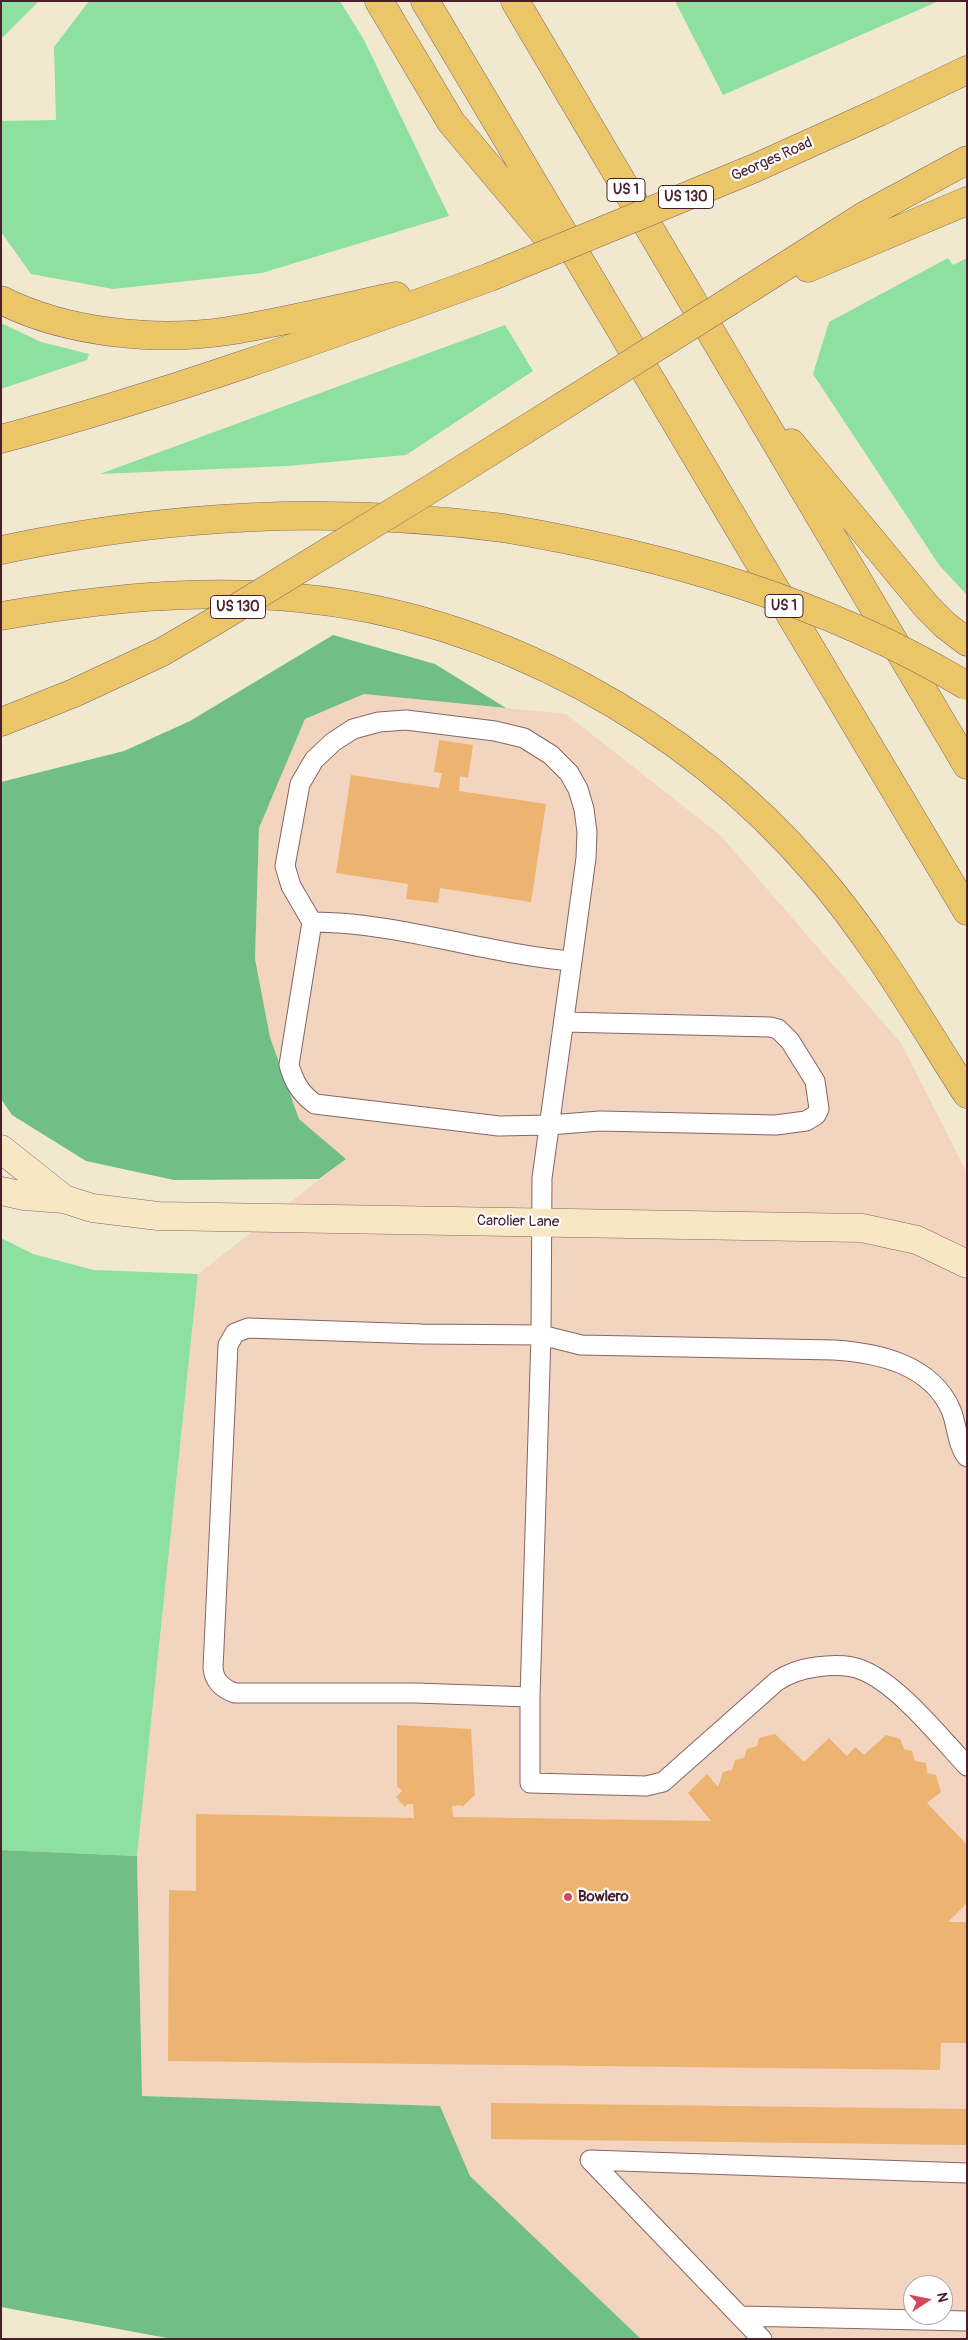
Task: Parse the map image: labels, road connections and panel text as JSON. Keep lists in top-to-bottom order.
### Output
{
  "streets": {
    "highway": ["Georges Road", "US 1", "US 130"],
    "street": ["Carolier Lane"]
  },
  "crossings": [
    ["Georges Road", "US 130"]
  ],
  "places": ["Bowlero"],
  "north": "right"
}
